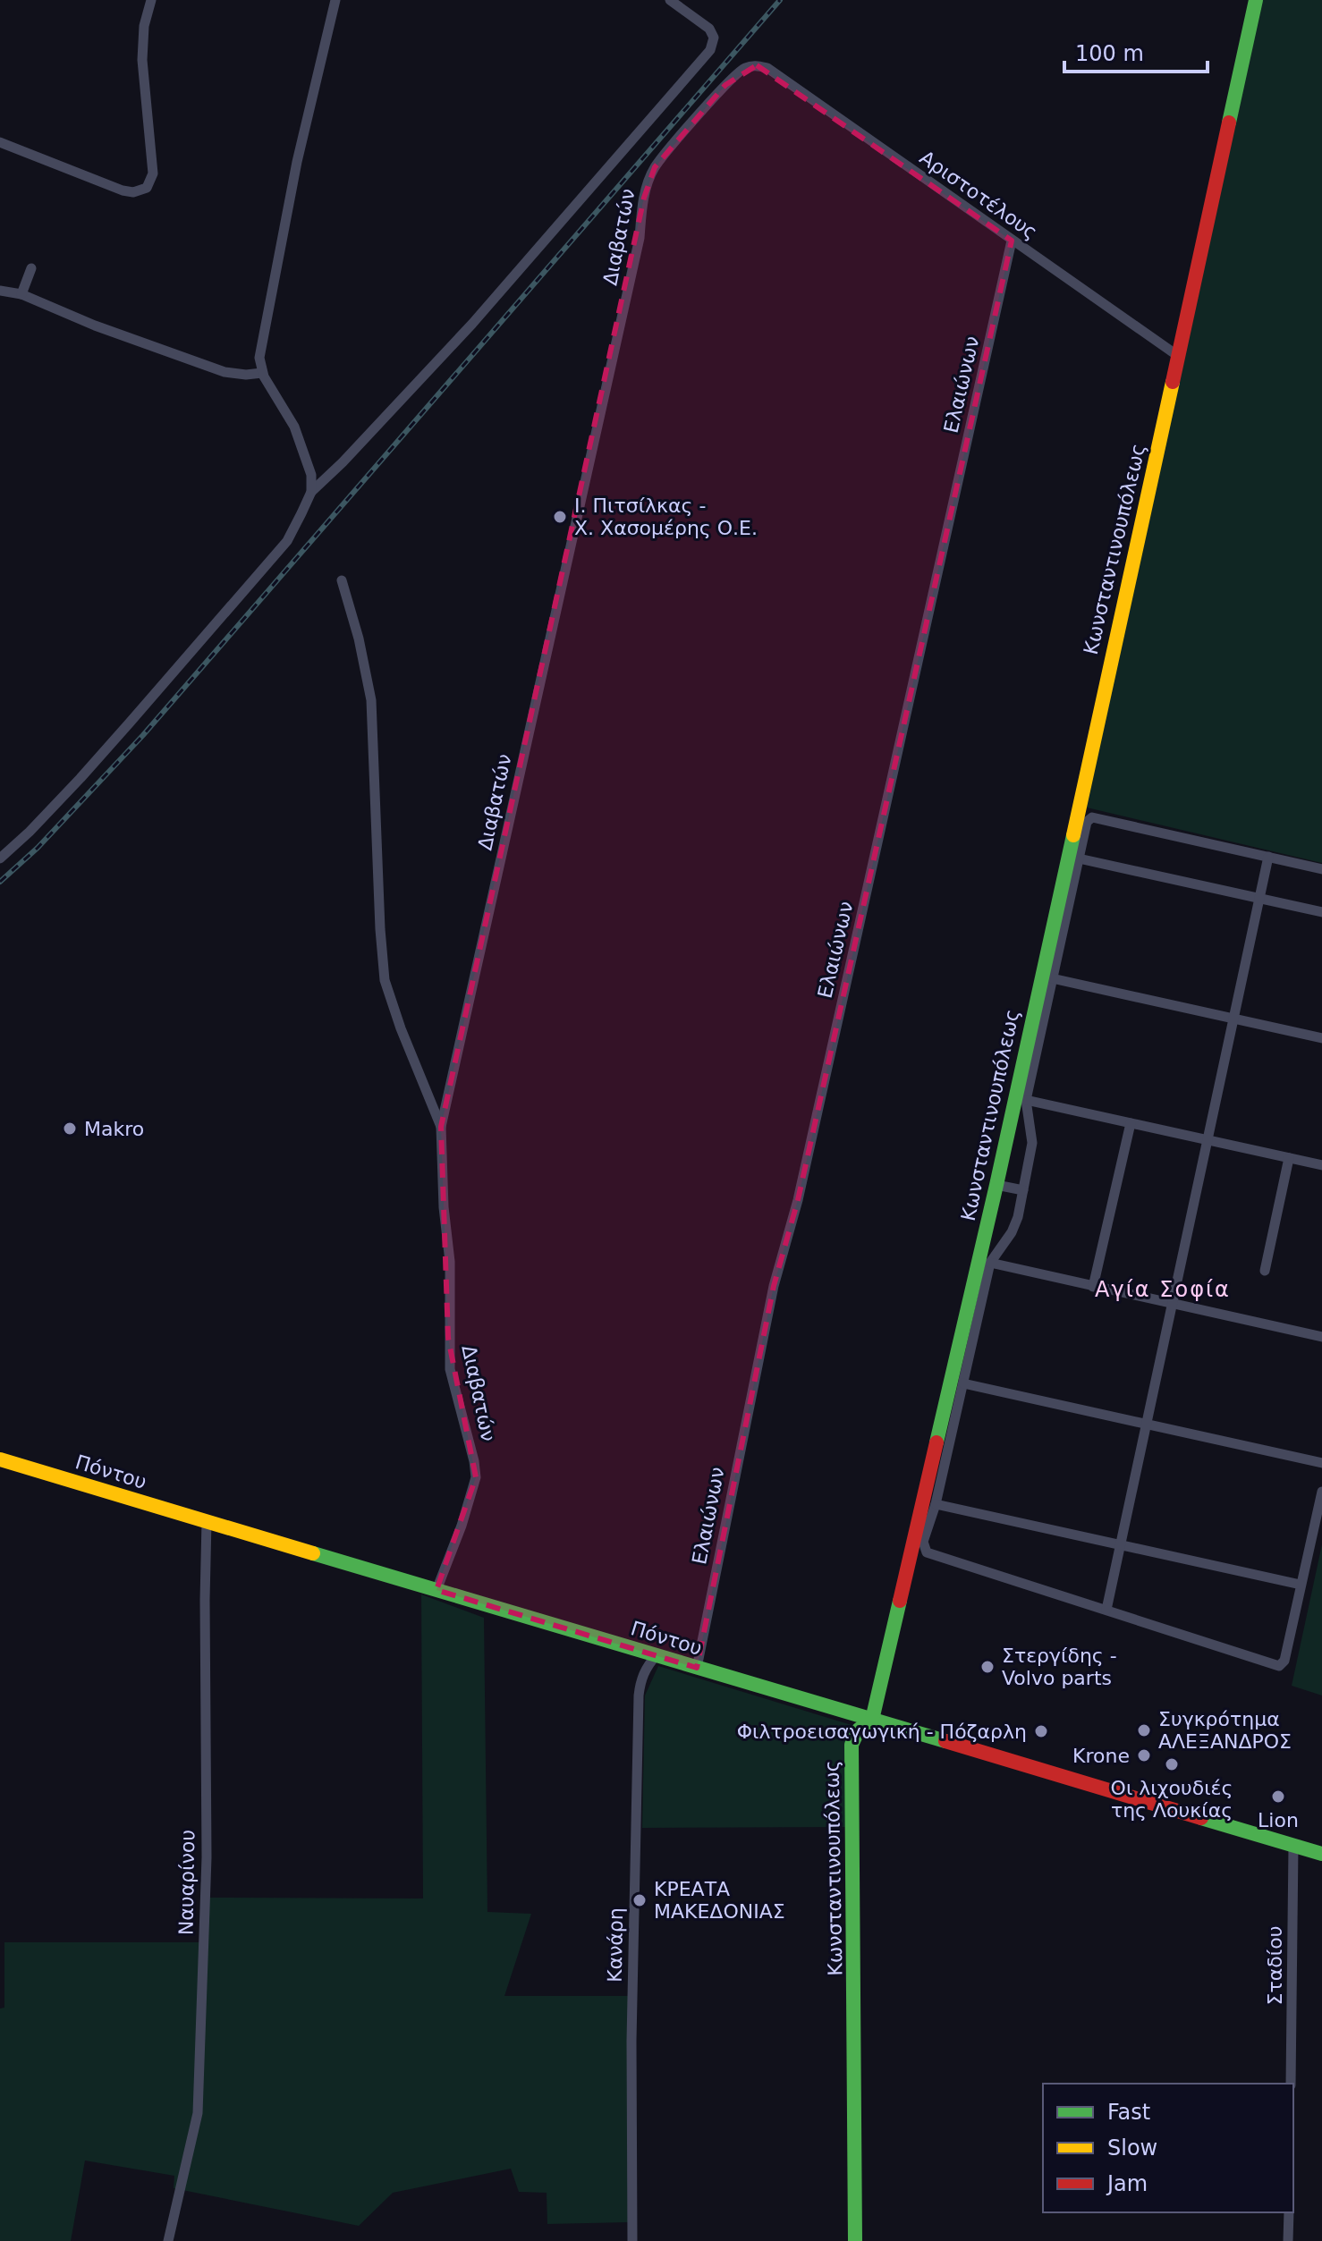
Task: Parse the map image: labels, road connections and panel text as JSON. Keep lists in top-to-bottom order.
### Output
{
  "streets": {
    "street": [
      "Αριστοτέλους",
      "Διαβατών",
      "Ελαιώνων",
      "Κωνσταντινουπόλεως",
      "Πόντου",
      "Ναυαρίνου",
      "Κανάρη",
      "Σταδίου"
    ]
  },
  "crossings": [
    ["Αριστοτέλους", "Διαβατών"],
    ["Αριστοτέλους", "Ελαιώνων"],
    ["Αριστοτέλους", "Κωνσταντινουπόλεως"],
    ["Διαβατών", "Πόντου"],
    ["Ελαιώνων", "Πόντου"],
    ["Κωνσταντινουπόλεως", "Πόντου"],
    ["Πόντου", "Ναυαρίνου"],
    ["Πόντου", "Κανάρη"],
    ["Πόντου", "Σταδίου"]
  ],
  "districts": ["Αγία Σοφία"],
  "places": [
    "Ι. Πιτσίλκας - Χ. Χασομέρης Ο.Ε.",
    "Makro",
    "Στεργίδης - Volvo parts",
    "Συγκρότημα ΑΛΕΞΑΝΔΡΟΣ",
    "Φιλτροεισαγωγική - Πόζαρλη",
    "Krone",
    "Οι λιχουδιές της Λουκίας",
    "Lion",
    "ΚΡΕΑΤΑ ΜΑΚΕΔΟΝΙΑΣ"
  ],
  "legend": ["Fast", "Slow", "Jam"],
  "scale_bar": "100 m"
}
